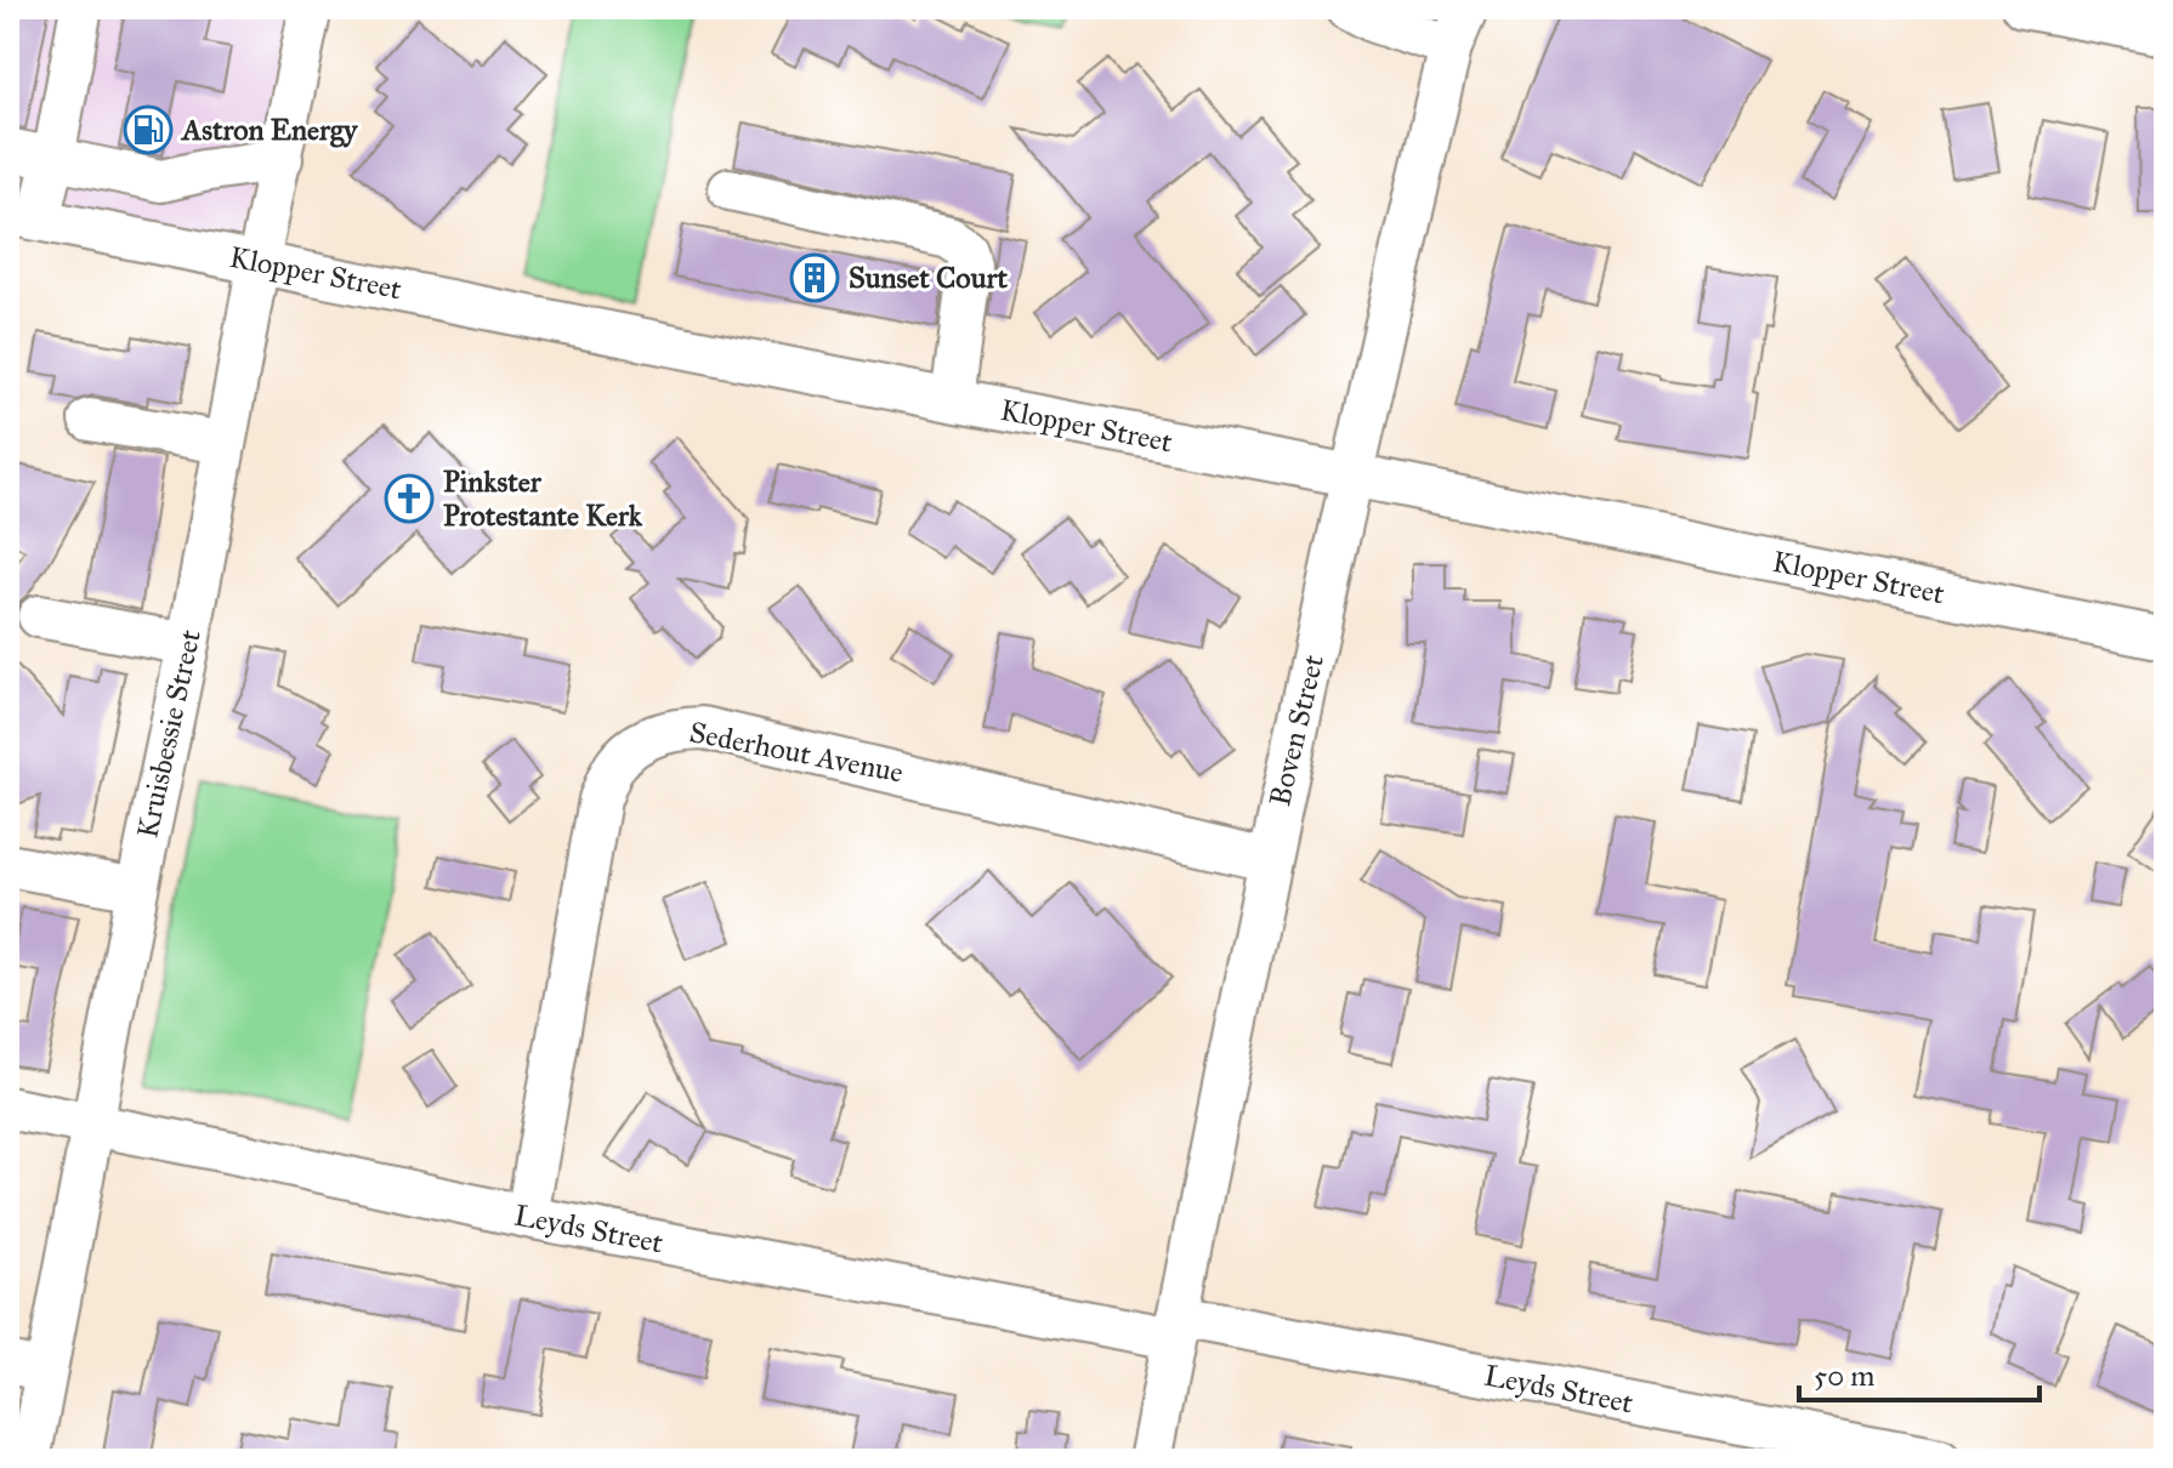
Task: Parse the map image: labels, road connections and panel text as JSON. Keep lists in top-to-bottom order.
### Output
{
  "streets": {
    "street": [
      "Klopper Street",
      "Boven Street",
      "Kruisbessie Street",
      "Sederhout Avenue",
      "Leyds Street"
    ]
  },
  "crossings": [
    ["Klopper Street", "Boven Street"],
    ["Klopper Street", "Kruisbessie Street"],
    ["Boven Street", "Sederhout Avenue"],
    ["Boven Street", "Leyds Street"],
    ["Kruisbessie Street", "Leyds Street"],
    ["Sederhout Avenue", "Leyds Street"]
  ],
  "places": {
    "fuel station": ["Astron Energy"],
    "building": ["Sunset Court"],
    "church": ["Pinkster Protestante Kerk"]
  },
  "scale_bar": "50 m"
}
